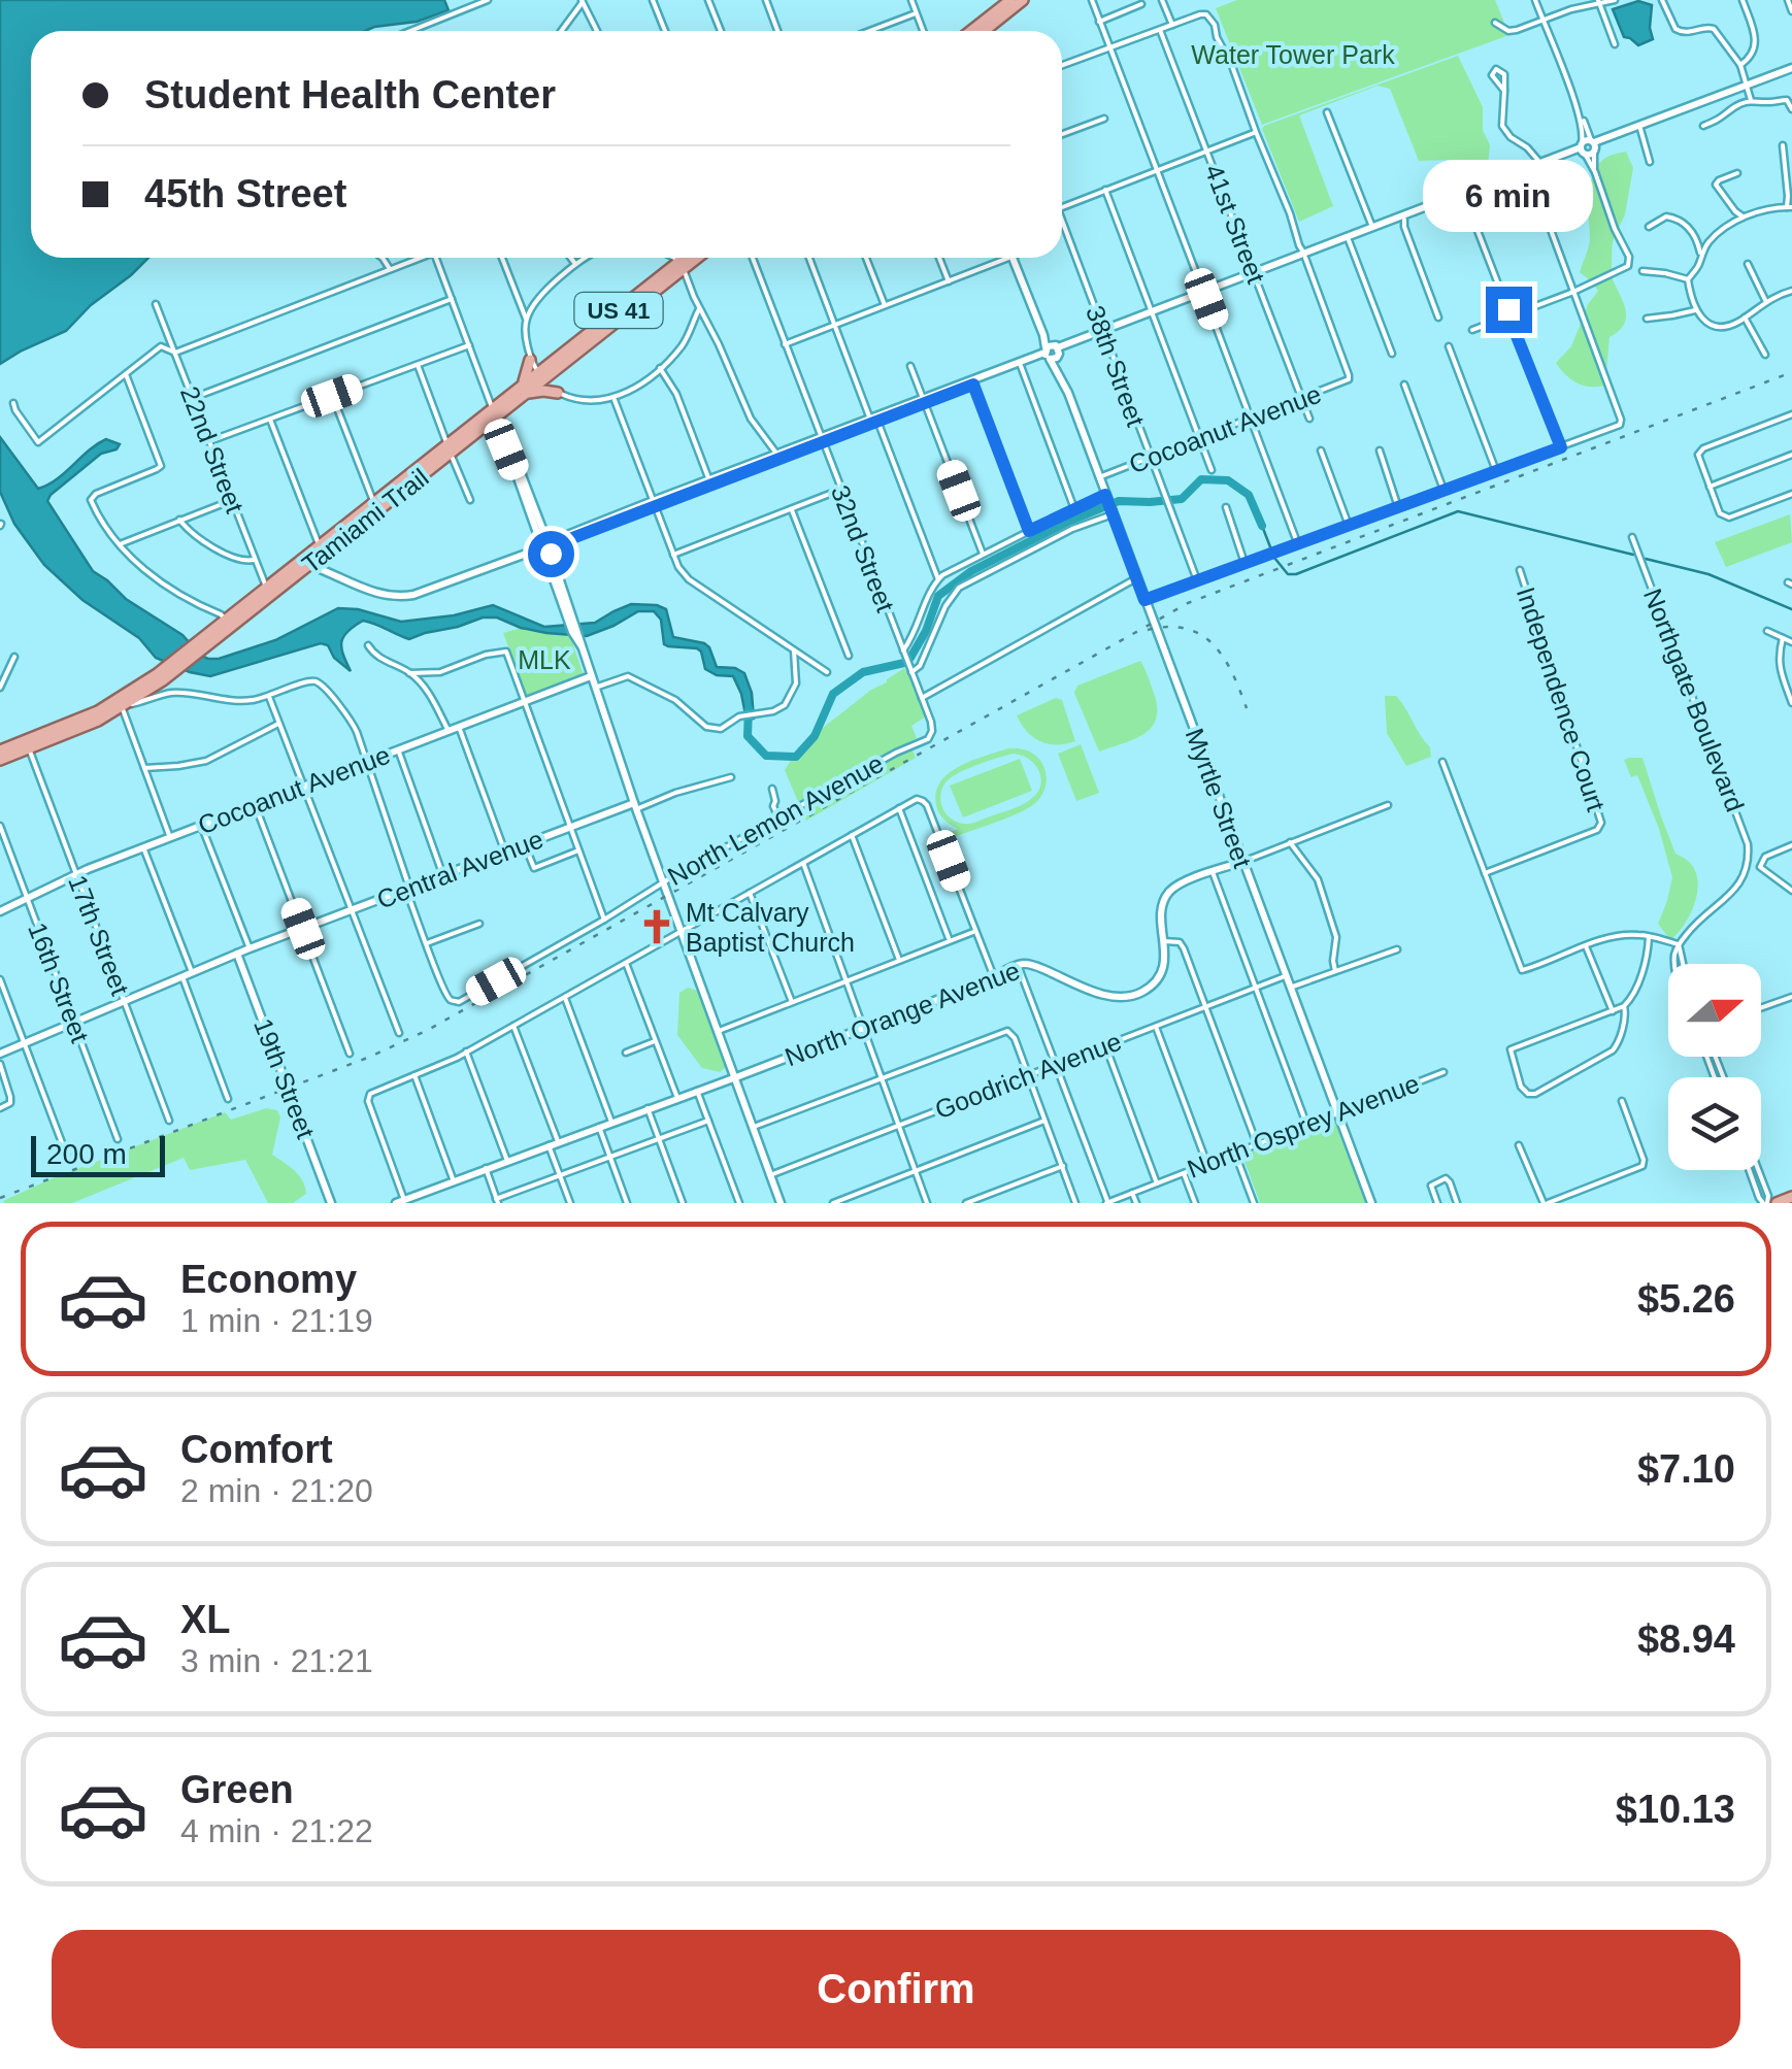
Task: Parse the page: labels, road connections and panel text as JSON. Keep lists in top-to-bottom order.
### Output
{
  "streets": {
    "main road": ["US 41", "Tamiami Trail"],
    "street": [
      "41st Street",
      "38th Street",
      "Cocoanut Avenue",
      "22nd Street",
      "32nd Street",
      "Independence Court",
      "Northgate Boulevard",
      "Myrtle Street",
      "North Lemon Avenue",
      "Central Avenue",
      "17th Street",
      "16th Street",
      "North Orange Avenue",
      "Goodrich Avenue",
      "19th Street",
      "North Osprey Avenue"
    ]
  },
  "crossings": [
    ["41st Street", "Cocoanut Avenue"],
    ["38th Street", "Cocoanut Avenue"],
    ["Cocoanut Avenue", "Myrtle Street"],
    ["Cocoanut Avenue", "17th Street"],
    ["Cocoanut Avenue", "16th Street"],
    ["22nd Street", "Tamiami Trail"],
    ["Tamiami Trail", "17th Street"],
    ["32nd Street", "North Lemon Avenue"],
    ["Myrtle Street", "North Orange Avenue"],
    ["Myrtle Street", "Goodrich Avenue"],
    ["Myrtle Street", "North Osprey Avenue"],
    ["Central Avenue", "17th Street"],
    ["Central Avenue", "16th Street"],
    ["Central Avenue", "19th Street"]
  ],
  "parks": ["Water Tower Park", "MLK"],
  "places": {
    "church": ["Mt Calvary Baptist Church"]
  },
  "scale_bar": "200 m",
  "north": "right",
  "page": {
    "banner": ["Student Health Center", "45th Street"],
    "bubble": "6 min",
    "scale": "200 m",
    "list": [
      {
        "name": "Economy",
        "note": "1 min · 21:19",
        "value": "$5.26"
      },
      {
        "name": "Comfort",
        "note": "2 min · 21:20",
        "value": "$7.10"
      },
      {
        "name": "XL",
        "note": "3 min · 21:21",
        "value": "$8.94"
      },
      {
        "name": "Green",
        "note": "4 min · 21:22",
        "value": "$10.13"
      }
    ],
    "buttons": "Confirm"
  }
}
